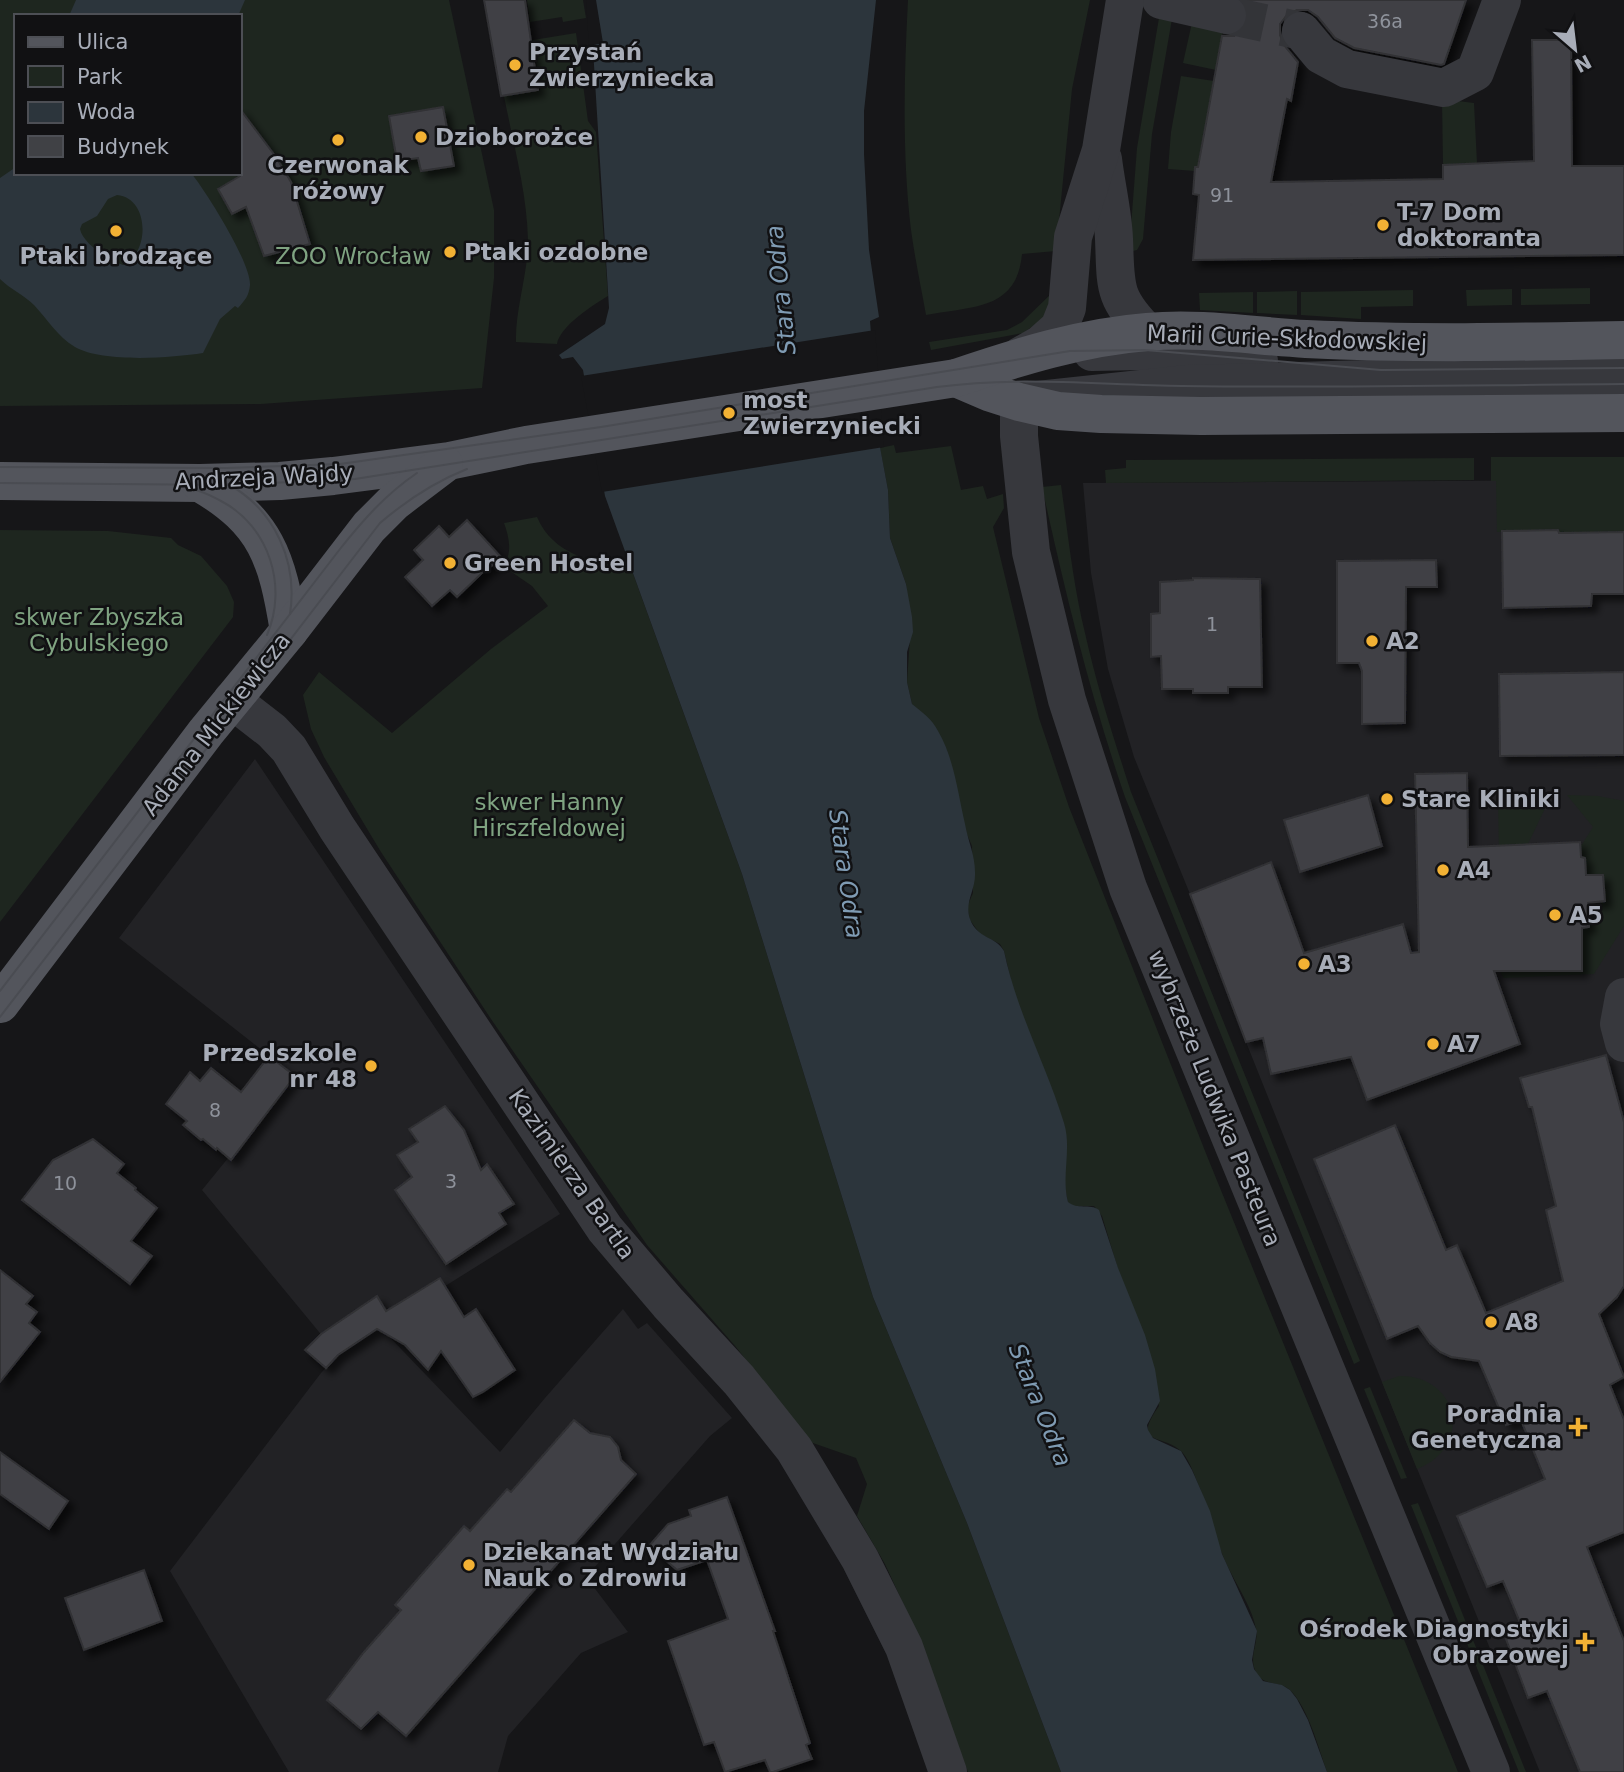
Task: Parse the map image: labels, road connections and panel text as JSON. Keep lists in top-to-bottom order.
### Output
{
  "streets": {
    "main road": ["Marii Curie-Skłodowskiej", "Andrzeja Wajdy", "Adama Mickiewicza"],
    "street": ["wybrzeże Ludwika Pasteura", "Kazimierza Bartla"]
  },
  "crossings": [
    ["Marii Curie-Skłodowskiej", "Andrzeja Wajdy"],
    ["Andrzeja Wajdy", "Adama Mickiewicza"],
    ["Adama Mickiewicza", "Kazimierza Bartla"]
  ],
  "water": ["Stara Odra"],
  "parks": ["ZOO Wrocław", "skwer Zbyszka Cybulskiego", "skwer Hanny Hirszfeldowej"],
  "places": {
    "other": [
      "Przystań Zwierzyniecka",
      "Dzioborożce",
      "Czerwonak różowy",
      "T-7 Dom doktoranta",
      "Ptaki brodzące",
      "Ptaki ozdobne",
      "most Zwierzyniecki",
      "Green Hostel",
      "A2",
      "Stare Kliniki",
      "A4",
      "A5",
      "A3",
      "A7",
      "Przedszkole nr 48",
      "A8",
      "Dziekanat Wydziału Nauk o Zdrowiu"
    ],
    "health": ["Poradnia Genetyczna", "Ośrodek Diagnostyki Obrazowej"]
  },
  "house_numbers": [
    "36a",
    "91",
    "1",
    "8",
    "3",
    "10"
  ],
  "legend": [
    "Ulica",
    "Park",
    "Woda",
    "Budynek"
  ],
  "north": "bottom right"
}
